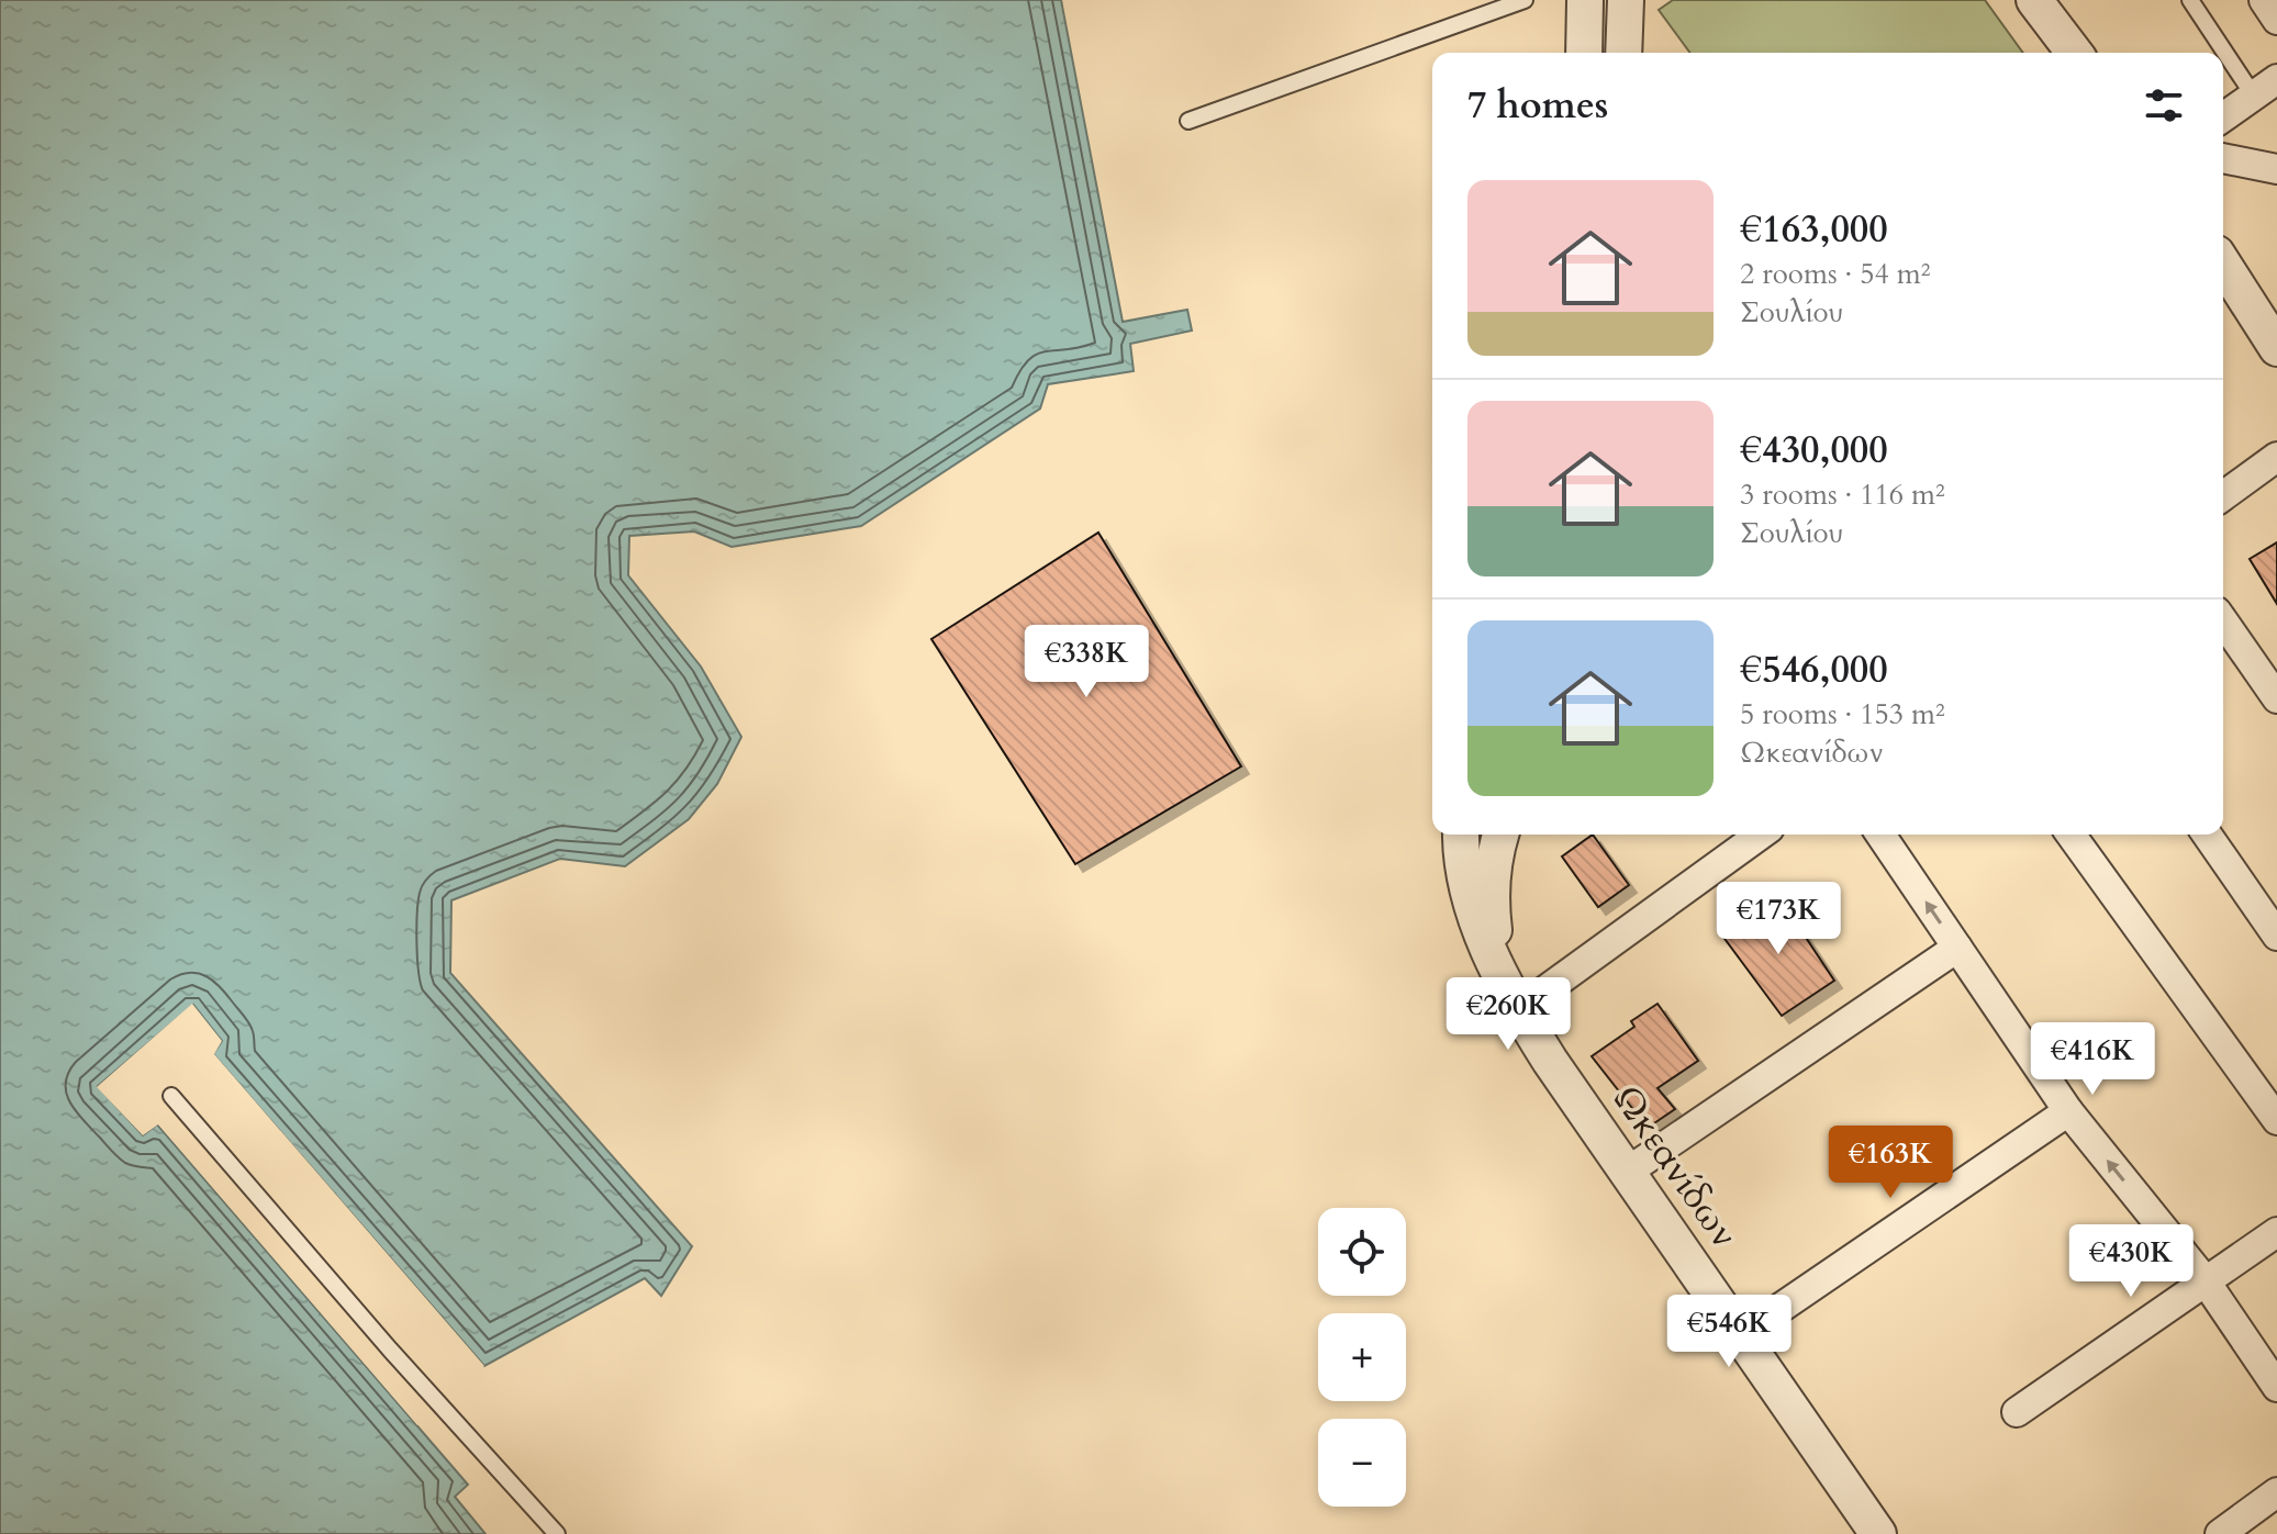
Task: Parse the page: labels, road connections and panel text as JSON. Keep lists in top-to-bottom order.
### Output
{
  "streets": {
    "street": ["Ωκεανίδων"]
  },
  "page": {
    "heading": "7 homes",
    "list": [
      {
        "name": "€163,000",
        "note": "2 rooms · 54 m² · Σουλίου"
      },
      {
        "name": "€430,000",
        "note": "3 rooms · 116 m² · Σουλίου"
      },
      {
        "name": "€546,000",
        "note": "5 rooms · 153 m² · Ωκεανίδων"
      }
    ],
    "price": [
      "€338K",
      "€173K",
      "€260K",
      "€416K",
      "€163K",
      "€430K",
      "€546K"
    ],
    "map_buttons": ["+", "−"]
  }
}
